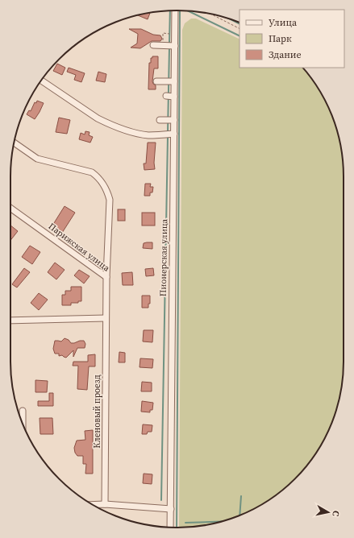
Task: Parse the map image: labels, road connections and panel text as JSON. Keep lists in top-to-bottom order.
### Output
{
  "streets": {
    "street": ["Парижская улица", "Пионерская улица", "Кленовый проезд"]
  },
  "crossings": [
    ["Парижская улица", "Кленовый проезд"]
  ],
  "legend": ["Улица", "Парк", "Здание"],
  "north": "right"
}
